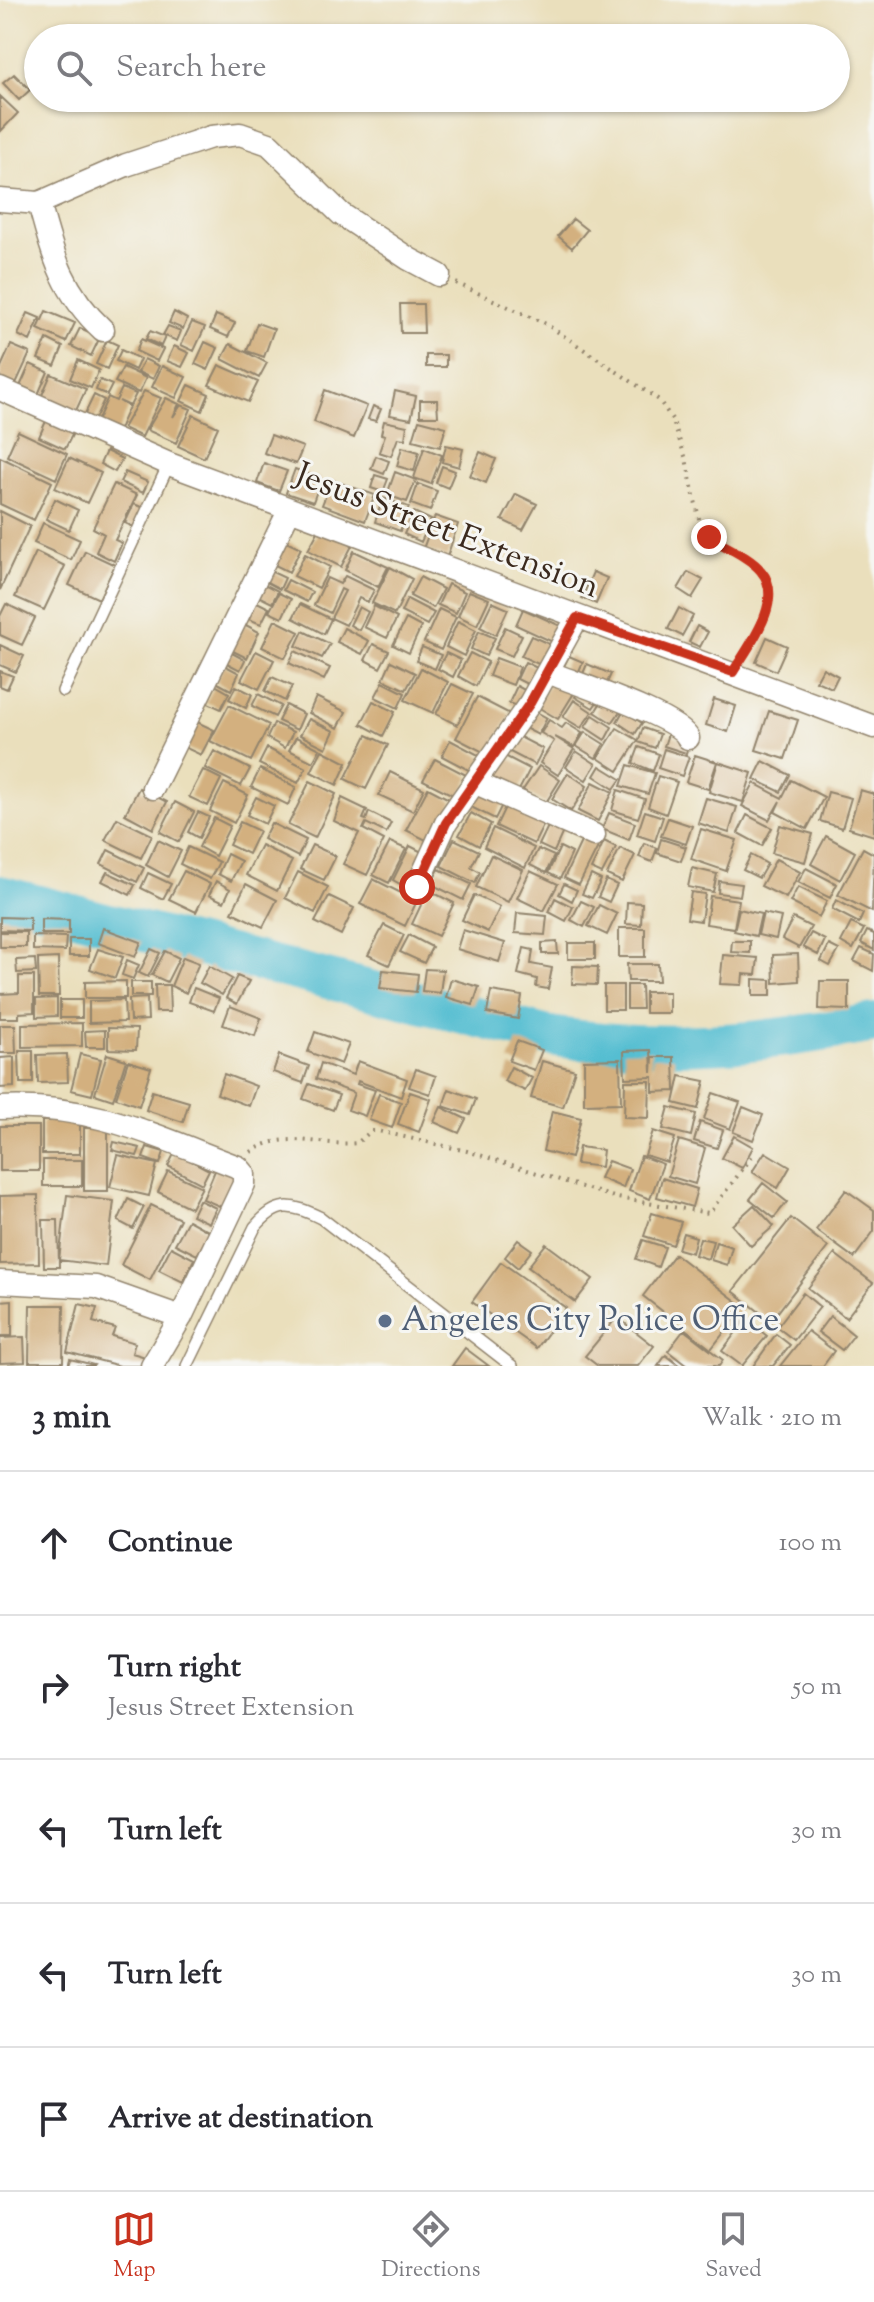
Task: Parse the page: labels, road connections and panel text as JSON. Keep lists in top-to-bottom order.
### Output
{
  "streets": {
    "street": ["Jesus Street Extension"]
  },
  "places": ["Angeles City Police Office"],
  "page": {
    "search": "Search here",
    "heading": ["3 min", "Walk · 210 m"],
    "list": [
      ["Continue", "100 m"],
      ["Turn right", "Jesus Street Extension", "50 m"],
      ["Turn left", "30 m"],
      ["Turn left", "30 m"],
      "Arrive at destination"
    ],
    "nav": ["Map", "Directions", "Saved"]
  }
}
